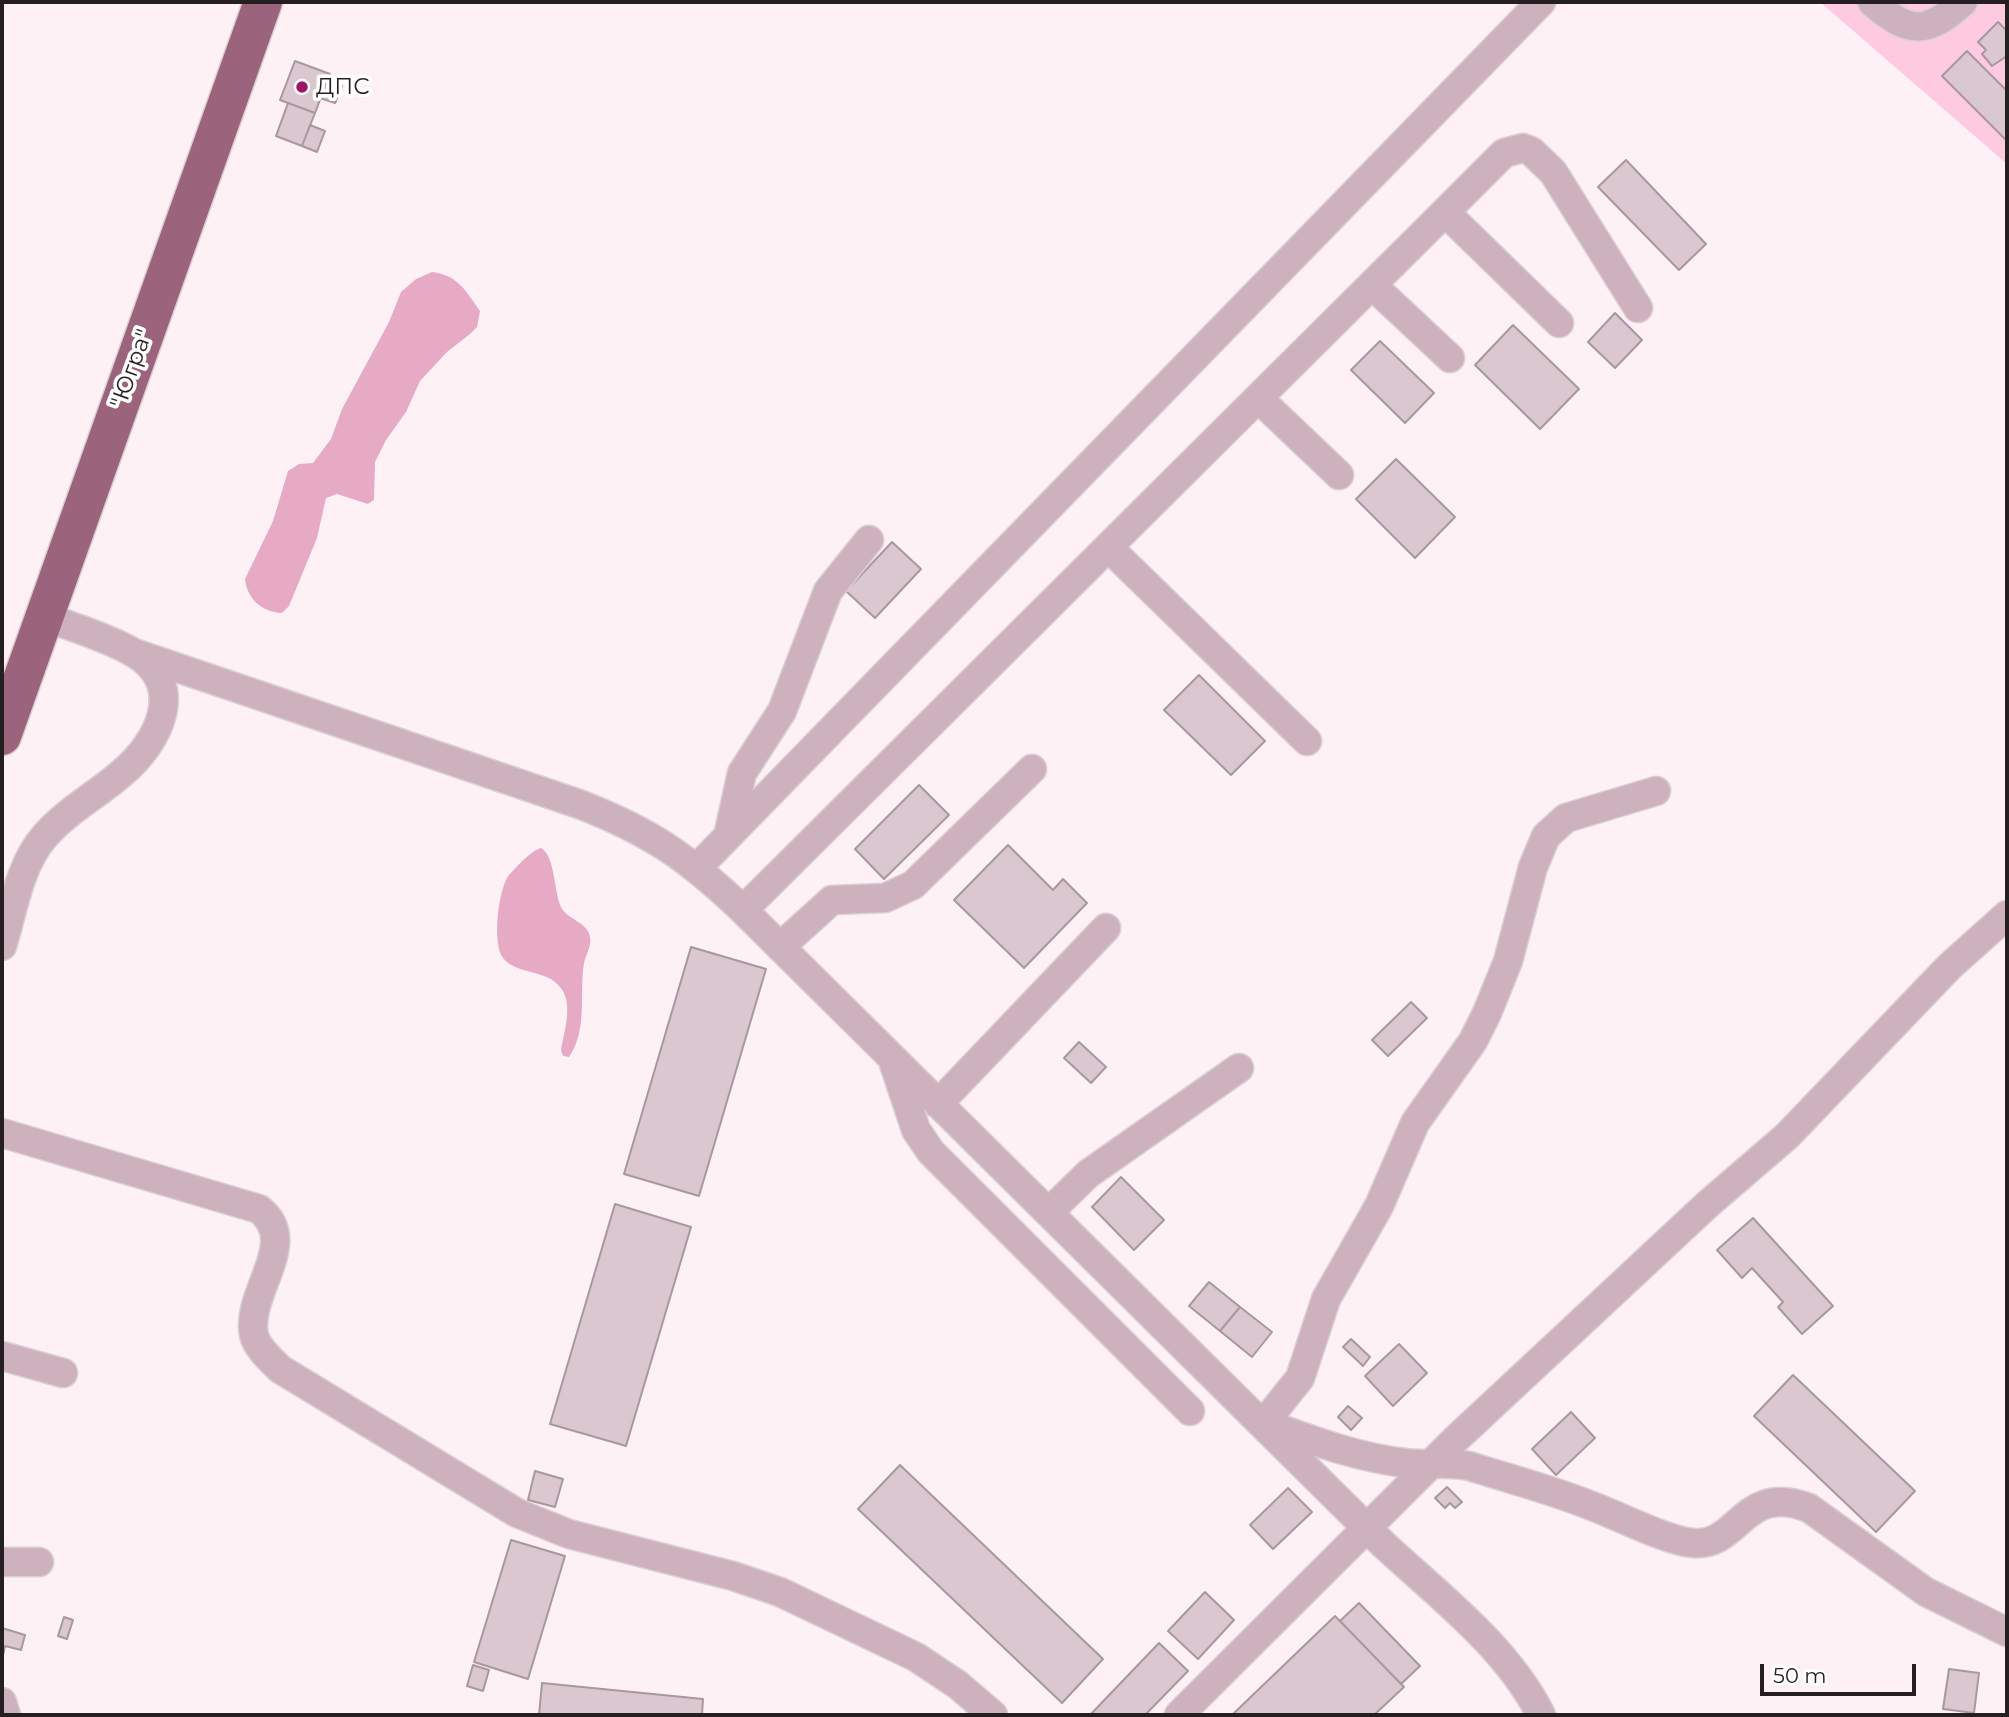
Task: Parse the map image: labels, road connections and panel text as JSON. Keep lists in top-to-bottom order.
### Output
{
  "streets": {
    "highway": ["\"Югра\""]
  },
  "places": ["ДПС"],
  "scale_bar": "50 m"
}
